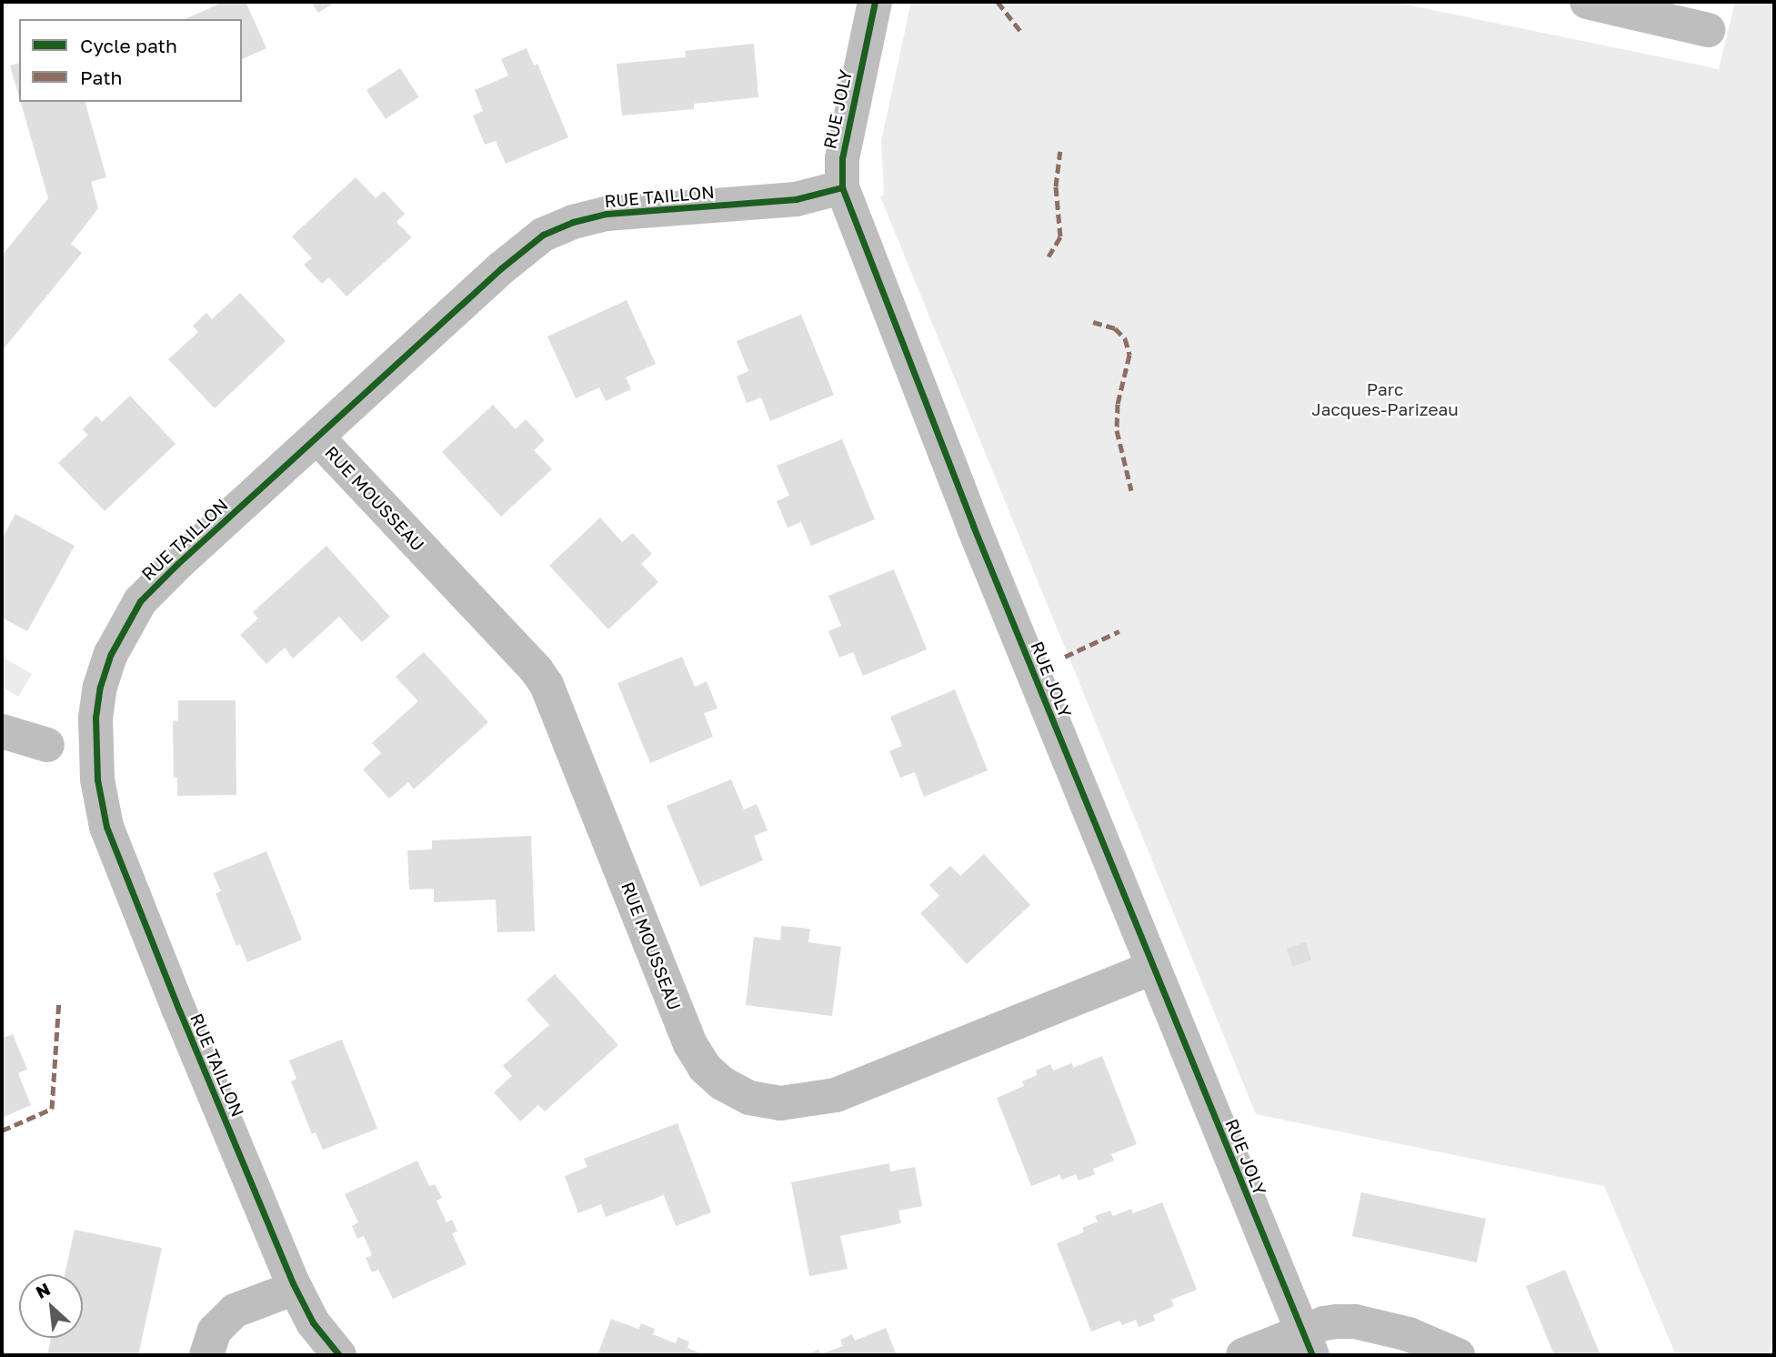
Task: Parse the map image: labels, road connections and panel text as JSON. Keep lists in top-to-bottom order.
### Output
{
  "streets": {
    "street": ["RUE JOLY", "RUE TAILLON", "RUE MOUSSEAU"]
  },
  "crossings": [
    ["RUE JOLY", "RUE TAILLON"],
    ["RUE JOLY", "RUE MOUSSEAU"],
    ["RUE TAILLON", "RUE MOUSSEAU"]
  ],
  "parks": ["Parc Jacques-Parizeau"],
  "legend": ["Cycle path", "Path"],
  "north": "top left"
}
